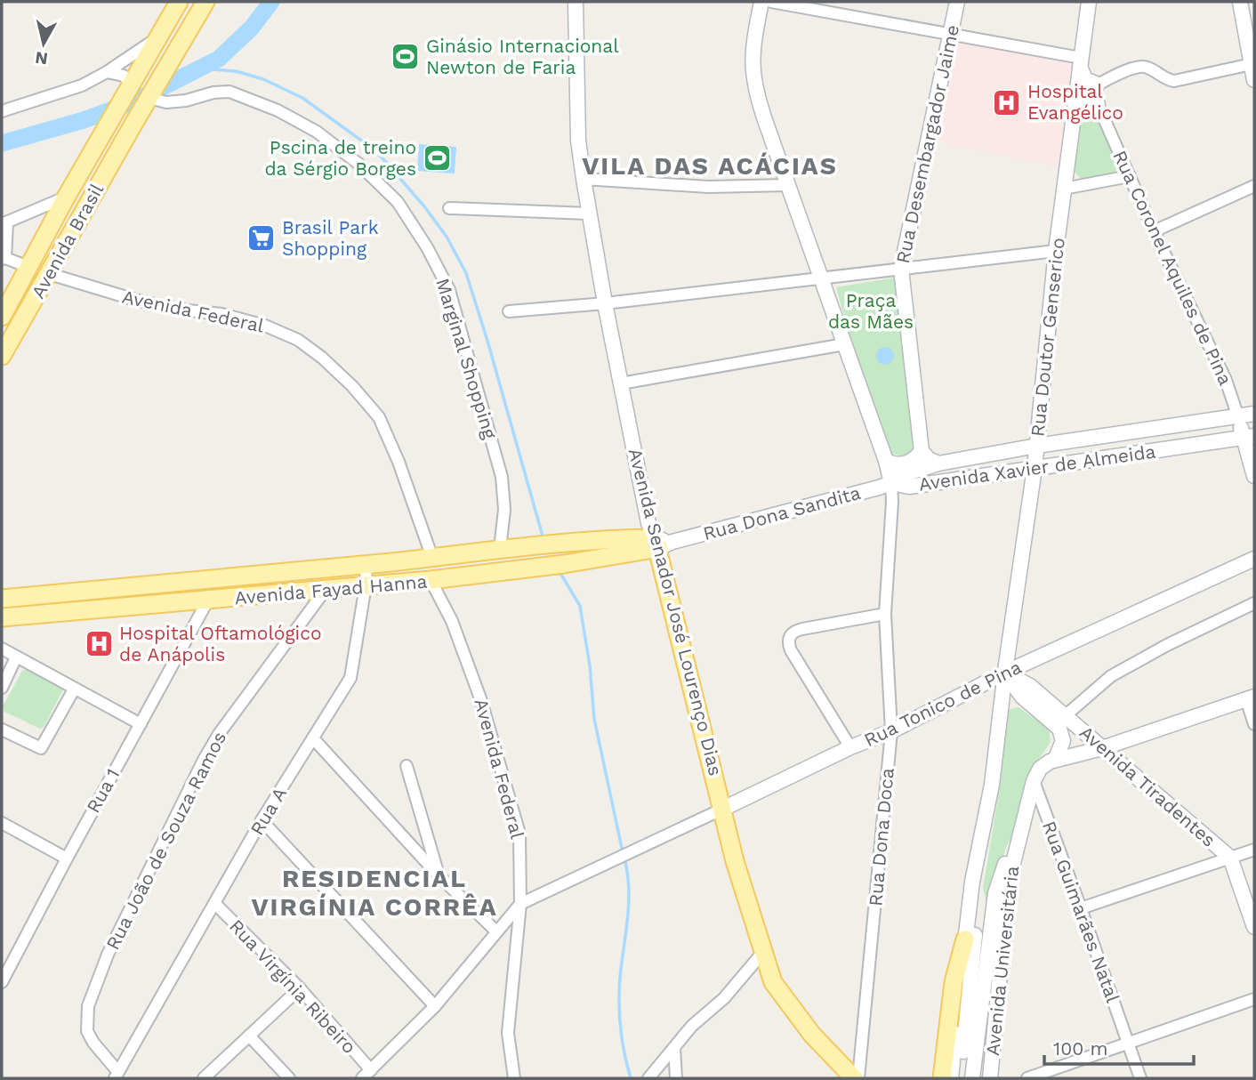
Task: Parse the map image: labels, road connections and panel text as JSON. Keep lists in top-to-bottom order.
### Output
{
  "streets": {
    "main road": [
      "Rua Desembargador Jaime",
      "Avenida Brasil",
      "Rua Doutor Genserico",
      "Avenida Xavier de Almeida",
      "Rua Dona Sandita",
      "Avenida Fayad Hanna",
      "Avenida Senador José Lourenço Dias",
      "Rua Tonico de Pina",
      "Avenida Tiradentes",
      "Avenida Universitária"
    ],
    "street": [
      "Rua Coronel Aquiles de Pina",
      "Avenida Federal",
      "Marginal Shopping",
      "Rua 1",
      "Rua A",
      "Rua Dona Doca",
      "Rua João de Souza Ramos",
      "Rua Guimarães Natal",
      "Rua Virgínia Ribeiro"
    ]
  },
  "crossings": [
    ["Avenida Brasil", "Avenida Federal"],
    ["Avenida Brasil", "Marginal Shopping"],
    ["Rua Coronel Aquiles de Pina", "Avenida Xavier de Almeida"],
    ["Avenida Federal", "Avenida Fayad Hanna"],
    ["Avenida Federal", "Rua Tonico de Pina"],
    ["Rua Doutor Genserico", "Avenida Xavier de Almeida"],
    ["Rua Doutor Genserico", "Rua Tonico de Pina"],
    ["Rua Doutor Genserico", "Avenida Tiradentes"],
    ["Rua Doutor Genserico", "Avenida Universitária"],
    ["Marginal Shopping", "Avenida Fayad Hanna"],
    ["Avenida Xavier de Almeida", "Rua Dona Sandita"],
    ["Avenida Xavier de Almeida", "Rua Dona Doca"],
    ["Rua Dona Sandita", "Avenida Fayad Hanna"],
    ["Rua Dona Sandita", "Avenida Senador José Lourenço Dias"],
    ["Rua Dona Sandita", "Rua Dona Doca"],
    ["Avenida Fayad Hanna", "Avenida Senador José Lourenço Dias"],
    ["Avenida Fayad Hanna", "Rua 1"],
    ["Avenida Fayad Hanna", "Rua A"],
    ["Avenida Fayad Hanna", "Rua João de Souza Ramos"],
    ["Avenida Senador José Lourenço Dias", "Rua Tonico de Pina"],
    ["Avenida Senador José Lourenço Dias", "Rua Dona Doca"],
    ["Rua Tonico de Pina", "Avenida Tiradentes"],
    ["Rua Tonico de Pina", "Rua Dona Doca"],
    ["Rua Tonico de Pina", "Avenida Universitária"],
    ["Avenida Tiradentes", "Avenida Universitária"],
    ["Rua A", "Rua João de Souza Ramos"],
    ["Rua A", "Rua Virgínia Ribeiro"],
    ["Rua Guimarães Natal", "Avenida Universitária"]
  ],
  "districts": ["VILA DAS ACÁCIAS", "RESIDENCIAL VIRGÍNIA CORRÊA"],
  "parks": ["Praça das Mães"],
  "places": {
    "sports": ["Ginásio Internacional Newton de Faria", "Pscina de treino da Sérgio Borges"],
    "hospital": ["Hospital Evangélico", "Hospital Oftamológico de Anápolis"],
    "supermarket": ["Brasil Park Shopping"]
  },
  "scale_bar": "100 m",
  "north": "bottom"
}
